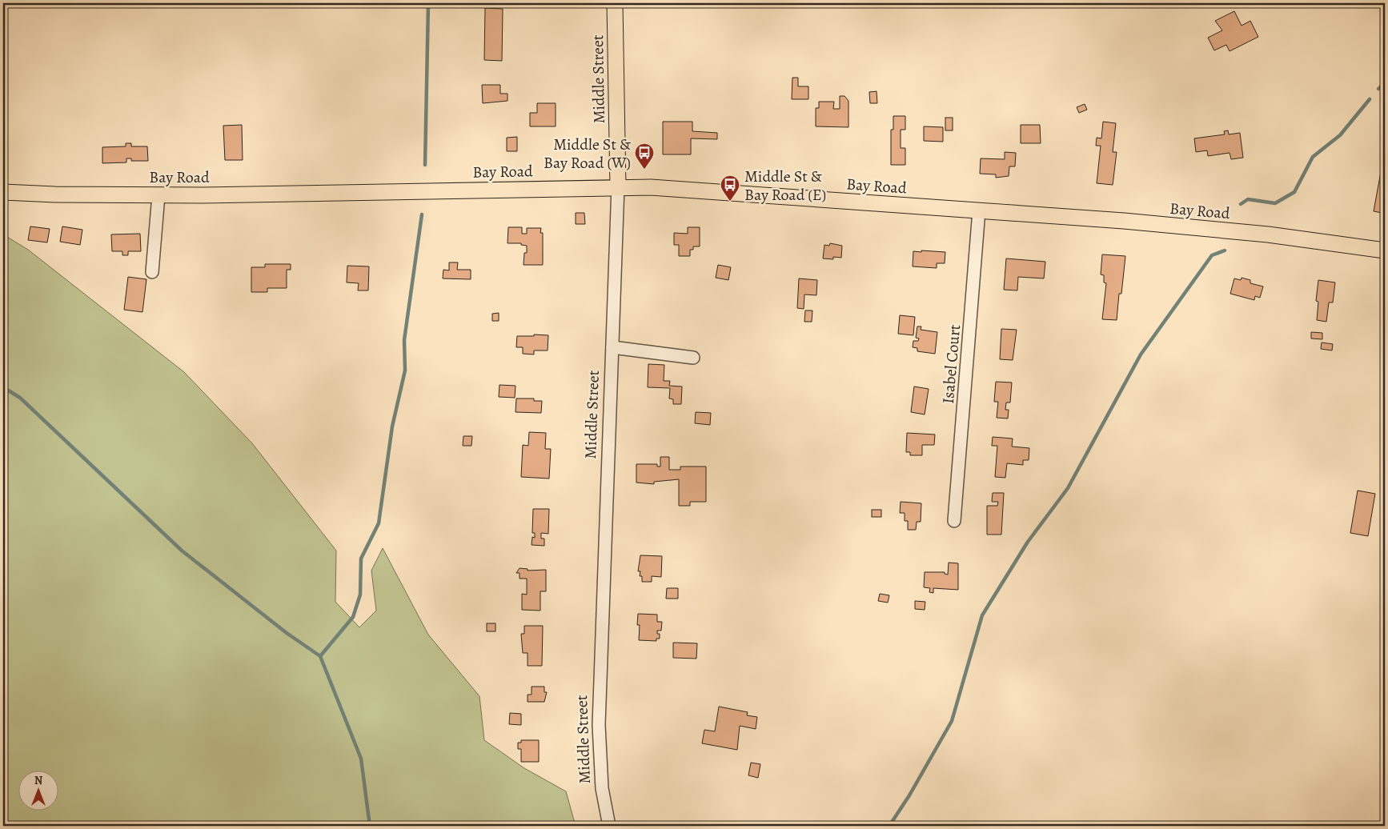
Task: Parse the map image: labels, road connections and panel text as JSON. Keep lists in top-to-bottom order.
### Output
{
  "streets": {
    "main road": ["Middle Street", "Bay Road"],
    "street": ["Isabel Court"]
  },
  "crossings": [
    ["Middle Street", "Bay Road"],
    ["Bay Road", "Isabel Court"]
  ],
  "places": {
    "bus stop": ["Middle St & Bay Road (W)", "Middle St & Bay Road (E)"]
  },
  "north": "top"
}
